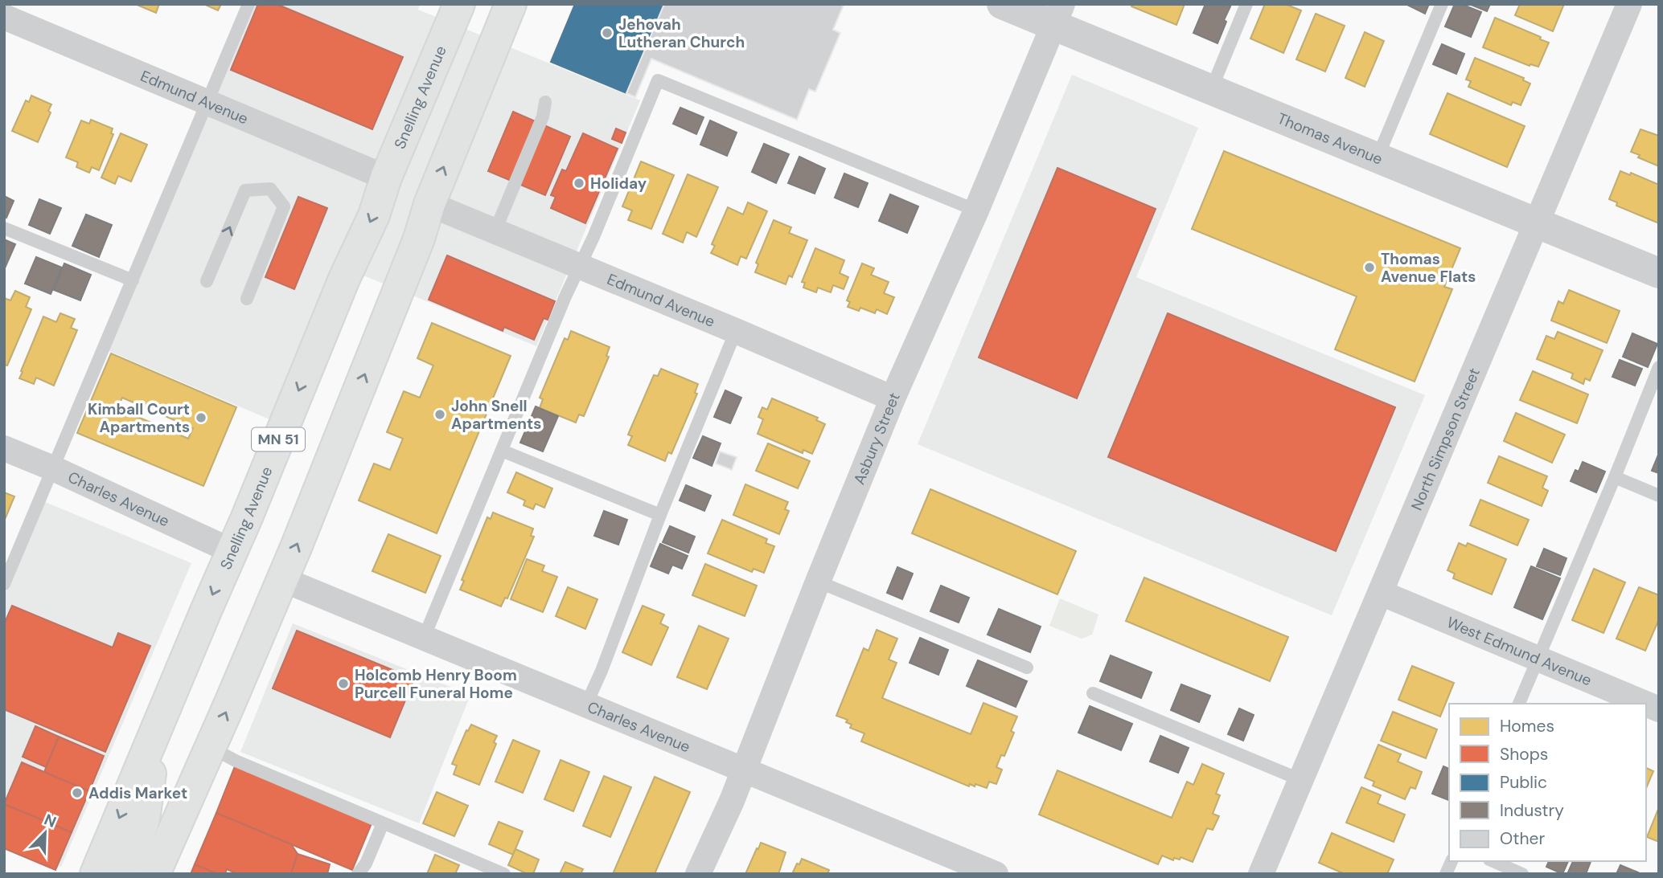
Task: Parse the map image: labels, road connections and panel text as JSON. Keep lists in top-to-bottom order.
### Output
{
  "streets": {
    "main road": ["Snelling Avenue", "MN 51"],
    "street": [
      "Edmund Avenue",
      "Thomas Avenue",
      "Asbury Street",
      "North Simpson Street",
      "Charles Avenue",
      "West Edmund Avenue"
    ]
  },
  "crossings": [
    ["Snelling Avenue", "Edmund Avenue"],
    ["Snelling Avenue", "Charles Avenue"],
    ["Edmund Avenue", "Asbury Street"],
    ["Thomas Avenue", "Asbury Street"],
    ["Thomas Avenue", "North Simpson Street"],
    ["Asbury Street", "Charles Avenue"],
    ["North Simpson Street", "West Edmund Avenue"]
  ],
  "places": [
    "Jehovah Lutheran Church",
    "Holiday",
    "Thomas Avenue Flats",
    "John Snell Apartments",
    "Kimball Court Apartments",
    "Holcomb Henry Boom Purcell Funeral Home",
    "Addis Market"
  ],
  "legend": [
    "Homes",
    "Shops",
    "Public",
    "Industry",
    "Other"
  ],
  "north": "top right"
}
